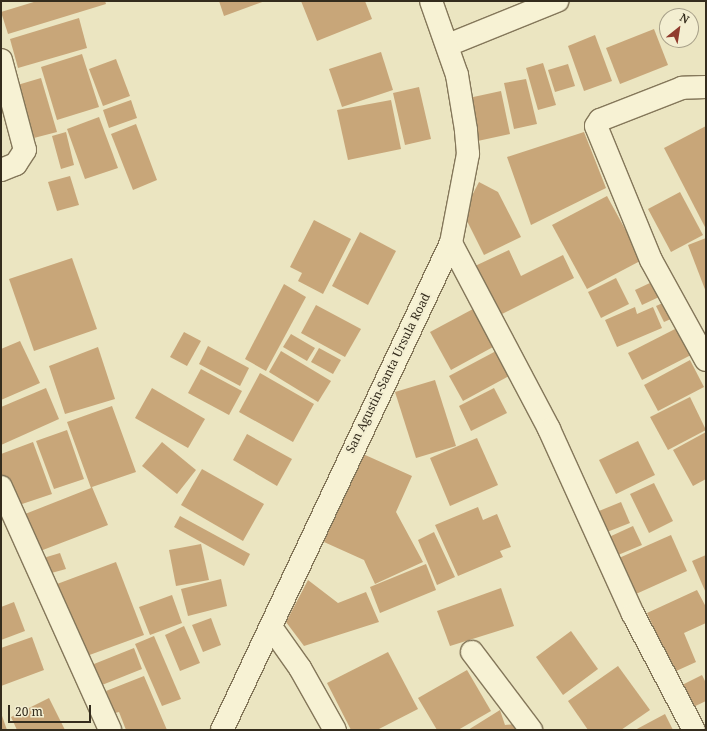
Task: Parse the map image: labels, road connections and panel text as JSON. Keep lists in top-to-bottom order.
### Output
{
  "streets": {
    "street": ["San Agustin-Santa Ursula Road"]
  },
  "scale_bar": "20 m",
  "north": "top right"
}
